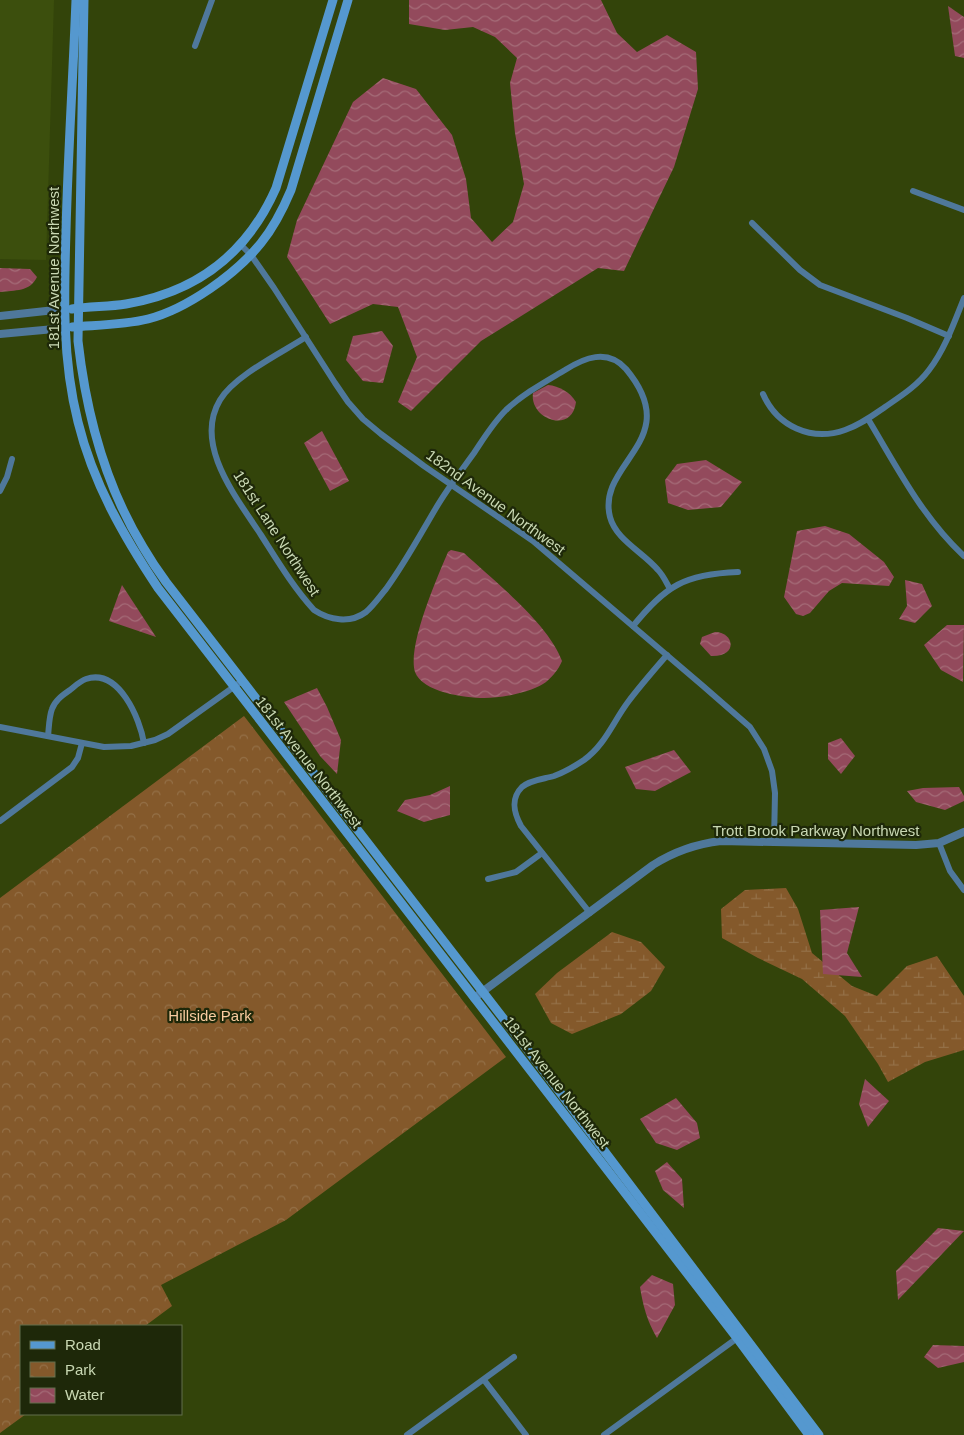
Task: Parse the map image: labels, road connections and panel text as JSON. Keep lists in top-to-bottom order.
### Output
{
  "streets": {
    "main road": ["181st Avenue Northwest"],
    "street": ["182nd Avenue Northwest", "181st Lane Northwest", "Trott Brook Parkway Northwest"]
  },
  "crossings": [
    ["181st Avenue Northwest", "Trott Brook Parkway Northwest"],
    ["182nd Avenue Northwest", "181st Lane Northwest"],
    ["182nd Avenue Northwest", "Trott Brook Parkway Northwest"]
  ],
  "parks": ["Hillside Park"],
  "legend": ["Road", "Park", "Water"]
}
